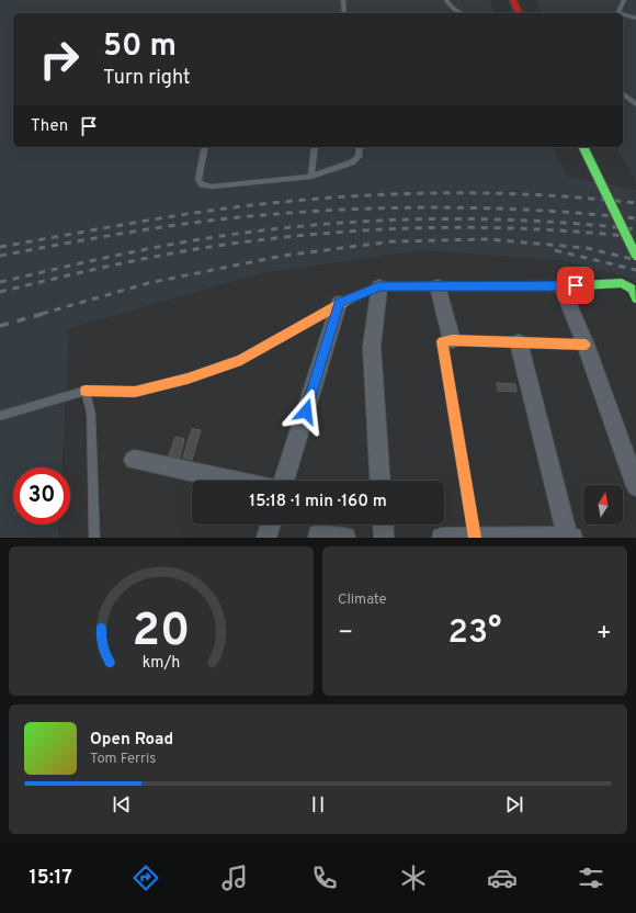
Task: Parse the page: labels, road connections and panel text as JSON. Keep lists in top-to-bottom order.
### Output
{
  "north": "top",
  "page": {
    "turn": ["50 m", "Turn right"],
    "then": "Then",
    "limit": "30",
    "trip": "15:18 · 1 min · 160 m",
    "tile": "Climate",
    "heat": ["−", "23°", "+"],
    "song": ["Open Road", "Tom Ferris"],
    "tabs": "15:17",
    "gauge": ["20", "km/h"]
  }
}
